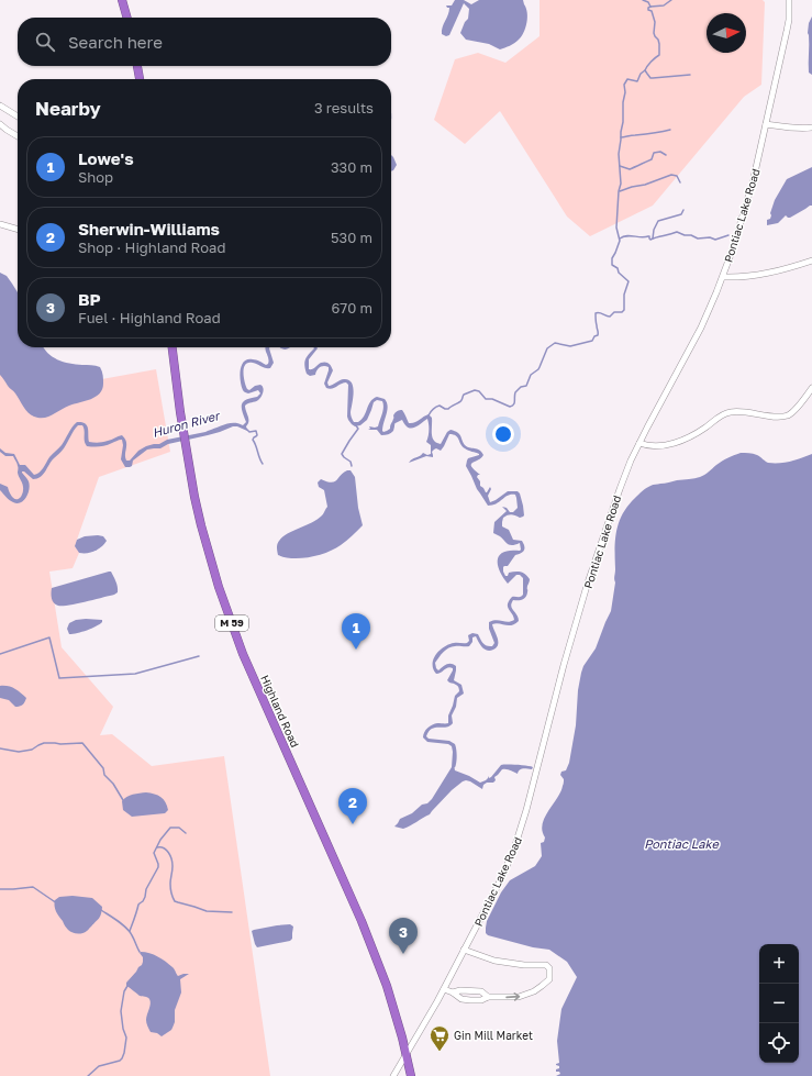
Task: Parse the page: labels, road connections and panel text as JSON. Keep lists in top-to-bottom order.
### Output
{
  "streets": {
    "highway": ["M 59", "Highland Road"],
    "street": ["Pontiac Lake Road"]
  },
  "crossings": [
    ["Pontiac Lake Road", "Highland Road"]
  ],
  "water": ["Huron River", "Pontiac Lake"],
  "places": {
    "supermarket": ["Gin Mill Market"]
  },
  "north": "right",
  "page": {
    "search": "Search here",
    "heading": ["Nearby", "3 results"],
    "list": [
      {
        "mark": "1",
        "name": "Lowe's",
        "note": "Shop",
        "value": "330 m"
      },
      {
        "mark": "2",
        "name": "Sherwin-Williams",
        "note": "Shop · Highland Road",
        "value": "530 m"
      },
      {
        "mark": "3",
        "name": "BP",
        "note": "Fuel · Highland Road",
        "value": "670 m"
      }
    ],
    "pins": ["1", "2", "3"],
    "map_buttons": ["+", "−"]
  }
}
